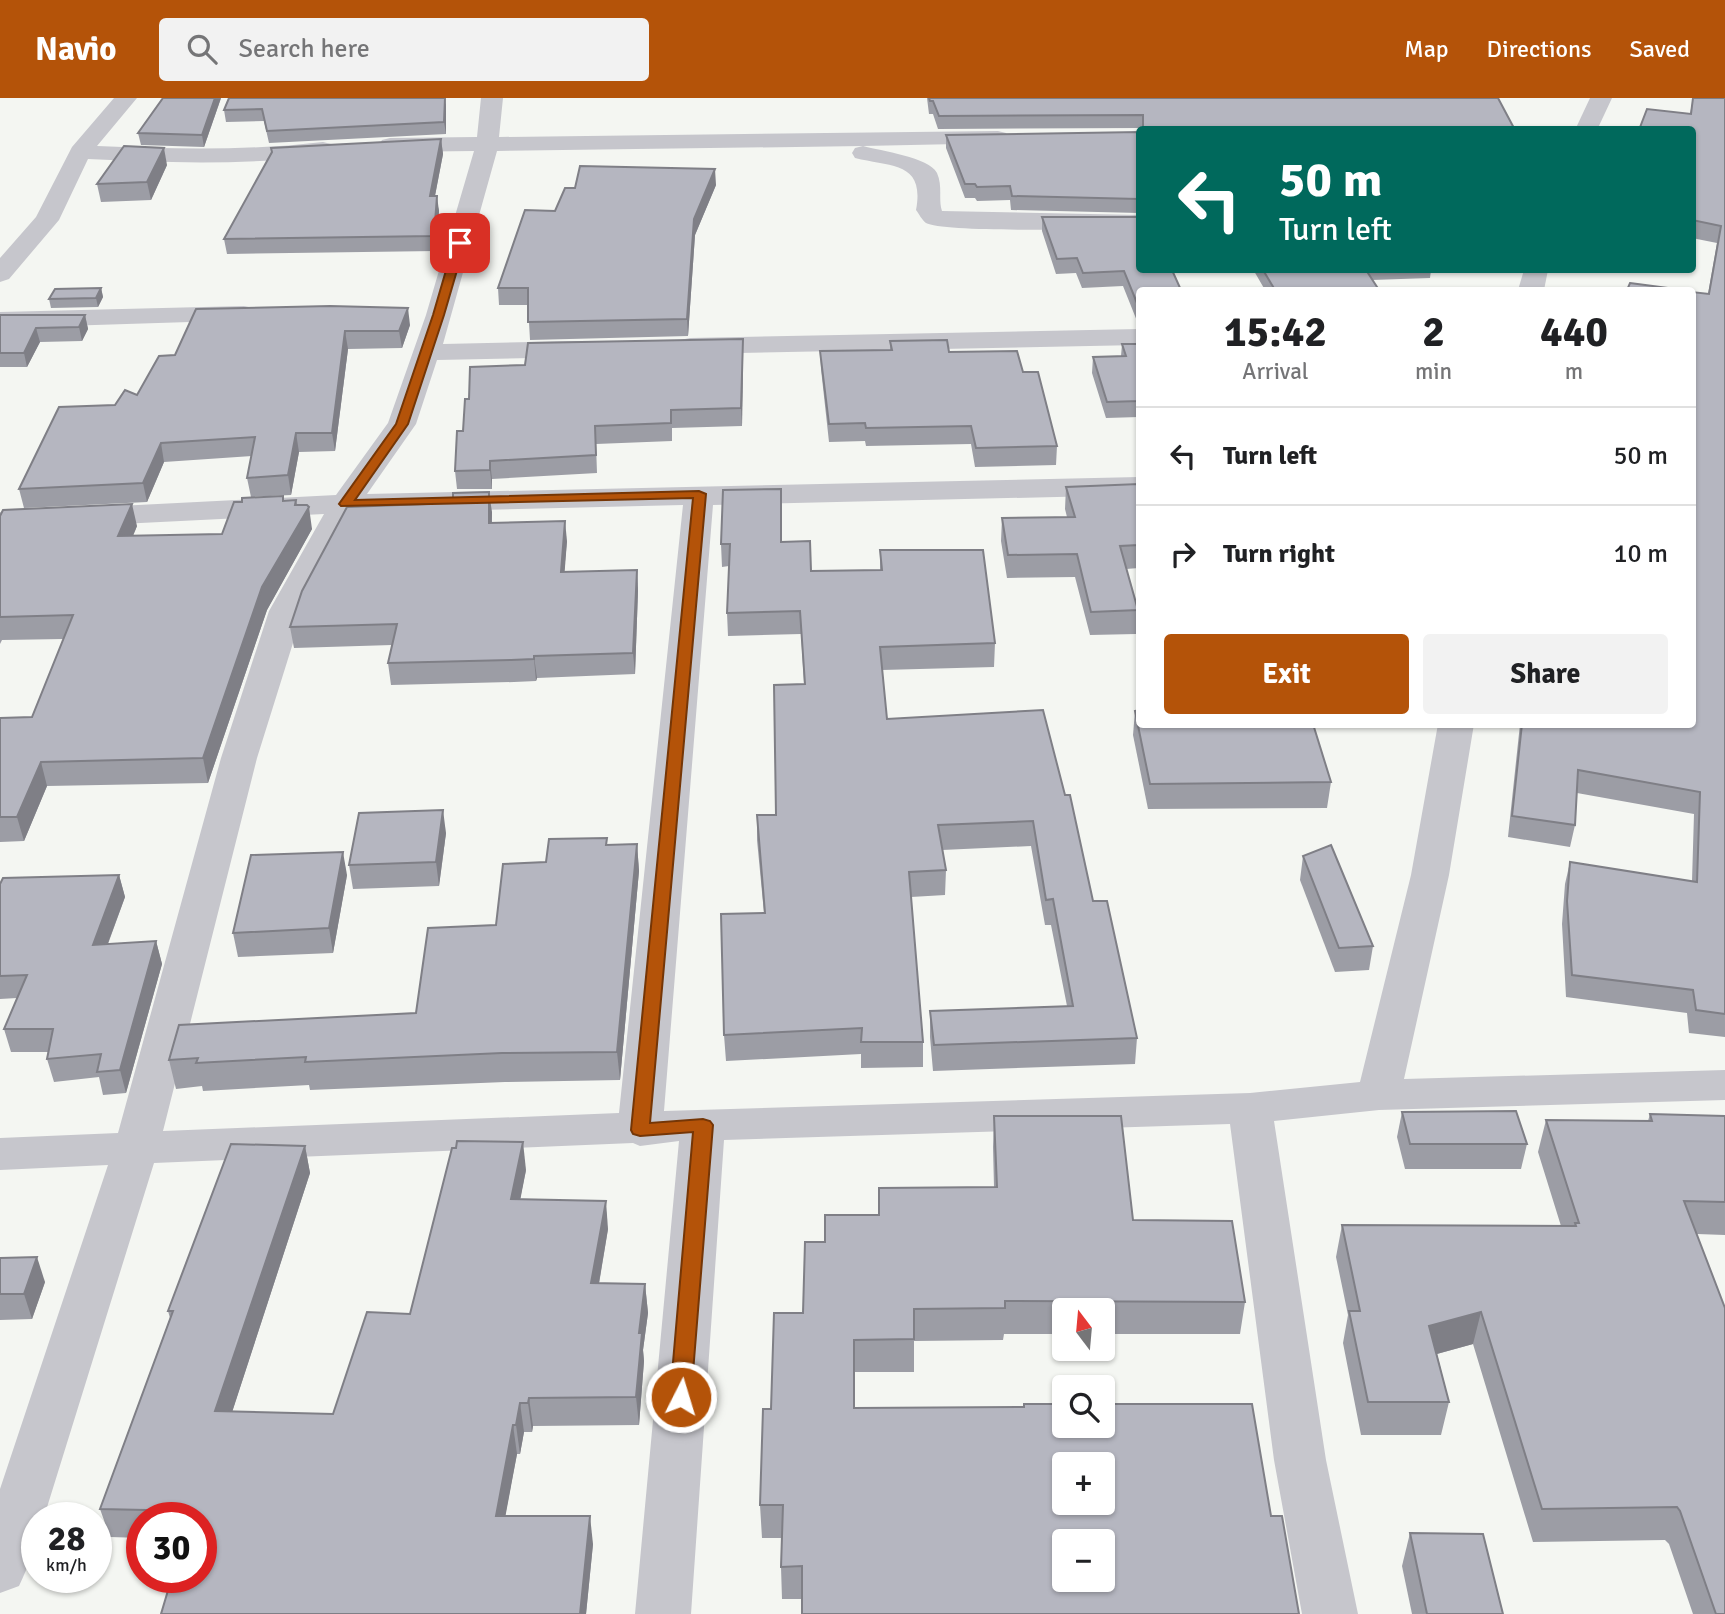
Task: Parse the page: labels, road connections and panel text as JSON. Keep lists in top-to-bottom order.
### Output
{
  "north": "top",
  "page": {
    "header": "Navio",
    "search": "Search here",
    "nav": ["Map", "Directions", "Saved"],
    "turn": ["50 m", "Turn left"],
    "eta": [
      "15:42",
      "Arrival",
      "2",
      "min",
      "440",
      "m"
    ],
    "list": [
      {
        "name": "Turn left",
        "value": "50 m"
      },
      {
        "name": "Turn right",
        "value": "10 m"
      }
    ],
    "buttons": ["Exit", "Share"],
    "map_buttons": ["+", "−"],
    "speed": "28 km/h",
    "limit": "30"
  }
}
